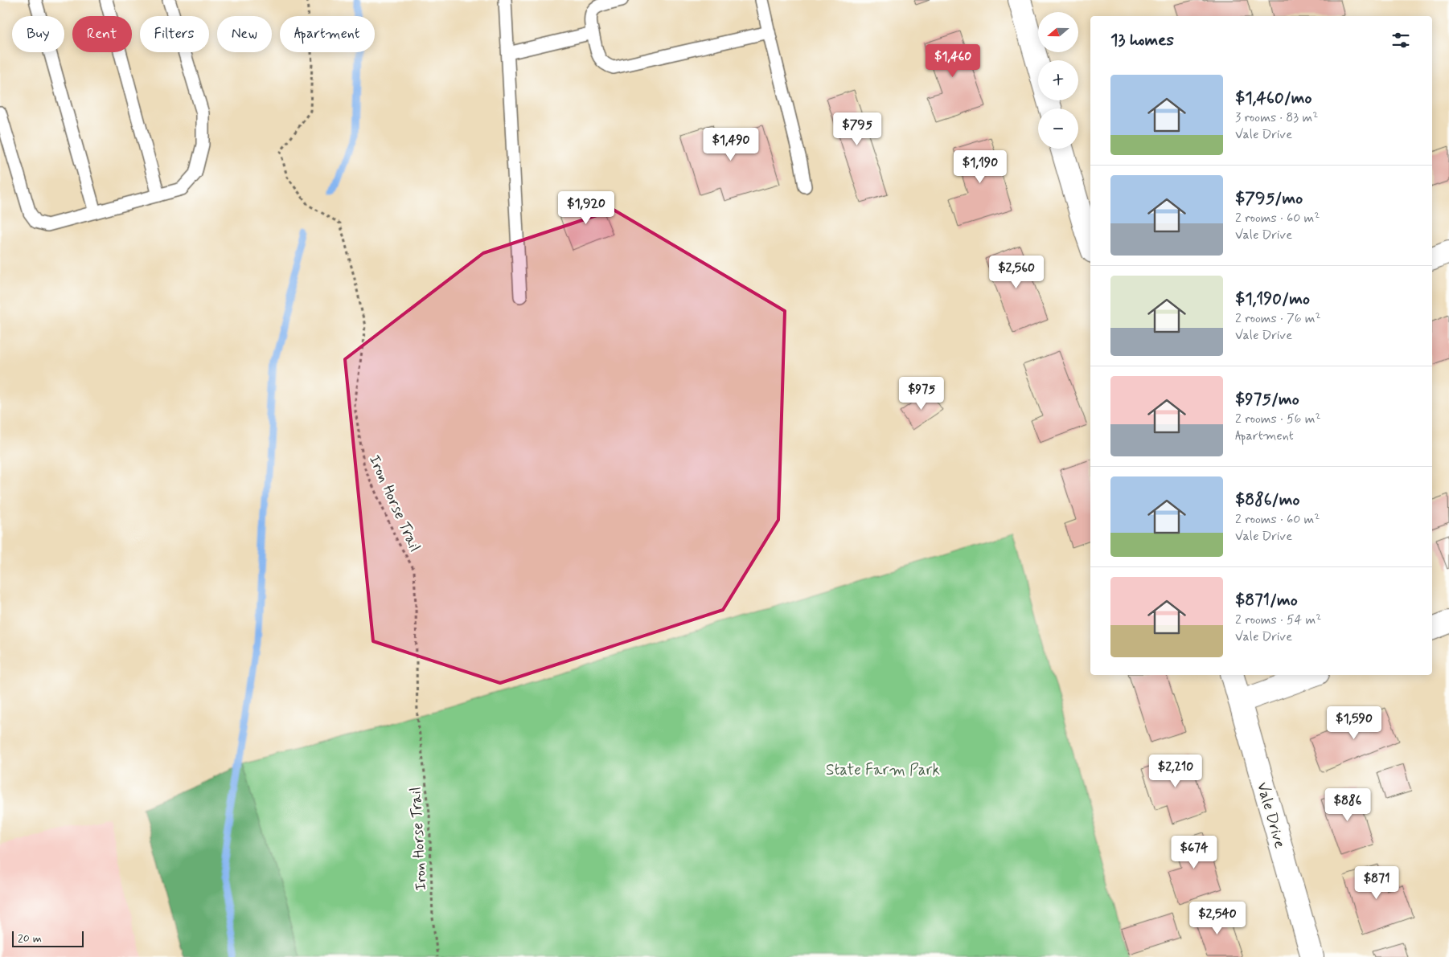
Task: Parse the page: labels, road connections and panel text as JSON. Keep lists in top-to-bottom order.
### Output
{
  "streets": {
    "street": ["Vale Drive"],
    "path": ["Iron Horse Trail"]
  },
  "parks": ["State Farm Park"],
  "scale_bar": "20 m",
  "north": "left",
  "page": {
    "map_buttons": ["+", "−"],
    "chip": [
      "Buy",
      "Rent",
      "Filters",
      "New",
      "Apartment"
    ],
    "heading": "13 homes",
    "price": [
      "$1,460",
      "$795",
      "$1,490",
      "$1,190",
      "$1,920",
      "$2,560",
      "$975",
      "$1,590",
      "$2,210",
      "$886",
      "$674",
      "$871",
      "$2,540"
    ],
    "list": [
      {
        "name": "$1,460/mo",
        "note": "3 rooms · 83 m² · Vale Drive"
      },
      {
        "name": "$795/mo",
        "note": "2 rooms · 60 m² · Vale Drive"
      },
      {
        "name": "$1,190/mo",
        "note": "2 rooms · 76 m² · Vale Drive"
      },
      {
        "name": "$975/mo",
        "note": "2 rooms · 56 m² · Apartment"
      },
      {
        "name": "$886/mo",
        "note": "2 rooms · 60 m² · Vale Drive"
      },
      {
        "name": "$871/mo",
        "note": "2 rooms · 54 m² · Vale Drive"
      }
    ],
    "scale": "20 m"
  }
}
